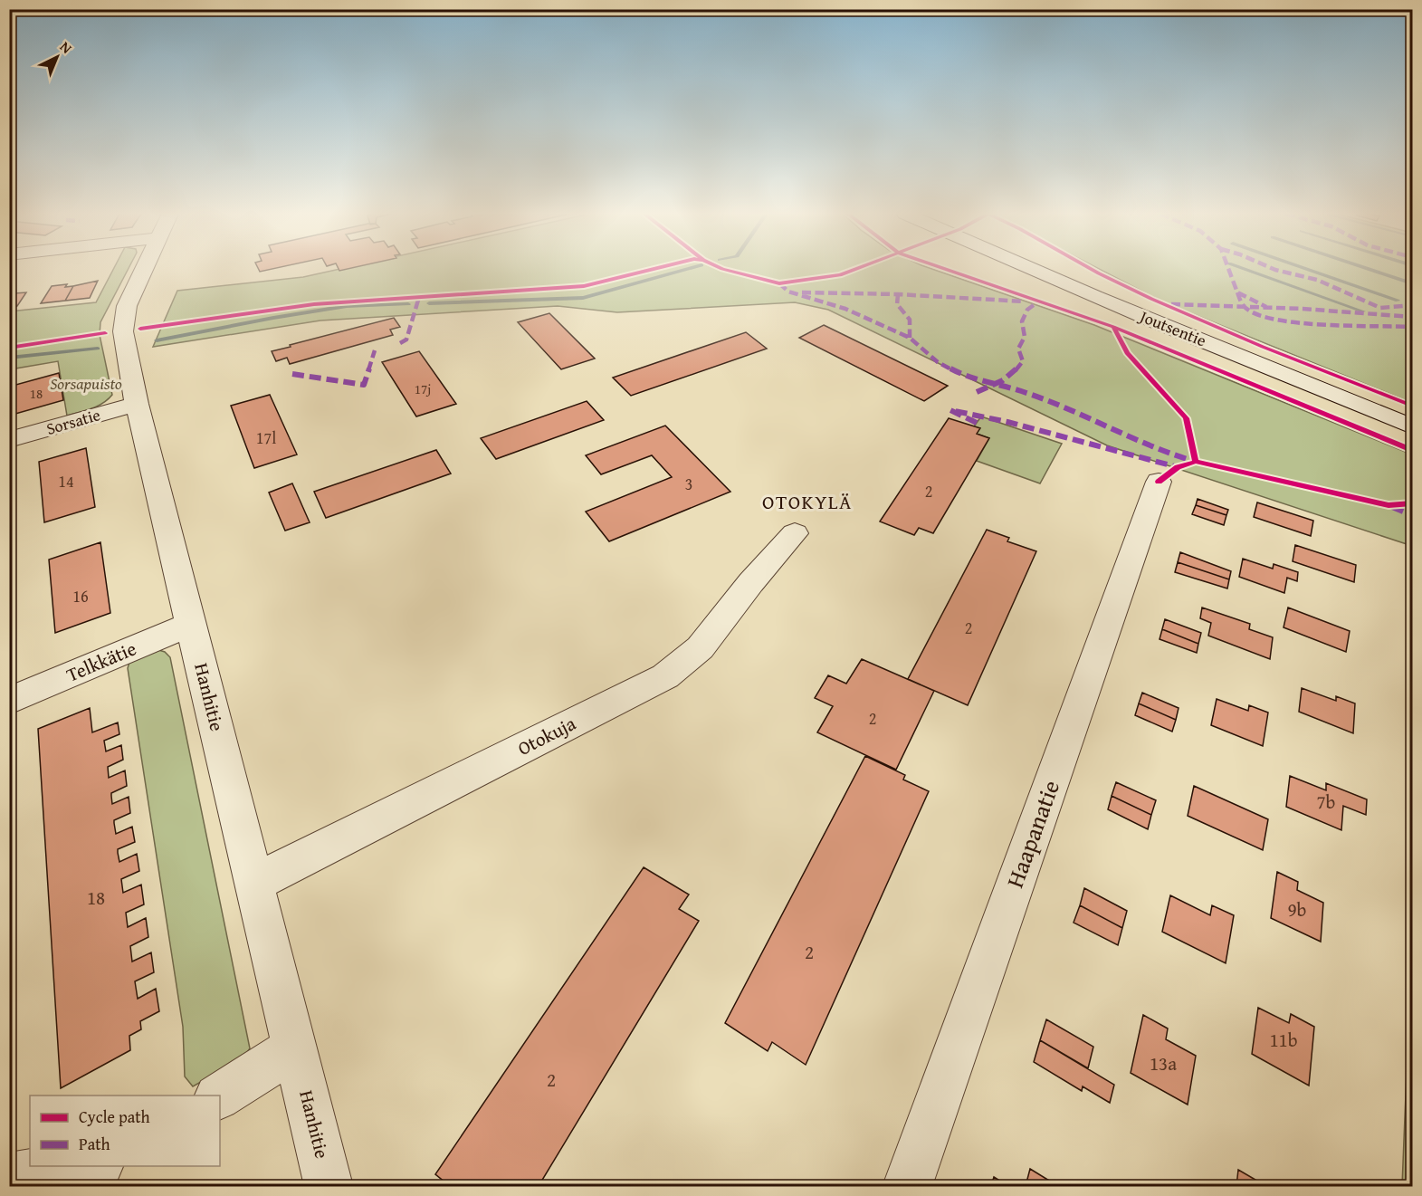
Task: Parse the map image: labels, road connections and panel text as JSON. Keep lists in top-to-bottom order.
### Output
{
  "streets": {
    "street": [
      "Joutsentie",
      "Sorsatie",
      "Telkkätie",
      "Hanhitie",
      "Otokuja",
      "Haapanatie"
    ]
  },
  "crossings": [
    ["Sorsatie", "Hanhitie"],
    ["Telkkätie", "Hanhitie"],
    ["Hanhitie", "Otokuja"]
  ],
  "districts": ["OTOKYLÄ"],
  "parks": ["Sorsapuisto"],
  "house_numbers": [
    "17j",
    "18",
    "17l",
    "14",
    "3",
    "2",
    "16",
    "2",
    "2",
    "7b",
    "18",
    "9b",
    "2",
    "11b",
    "13a",
    "2"
  ],
  "legend": ["Cycle path", "Path"],
  "north": "top right"
}
